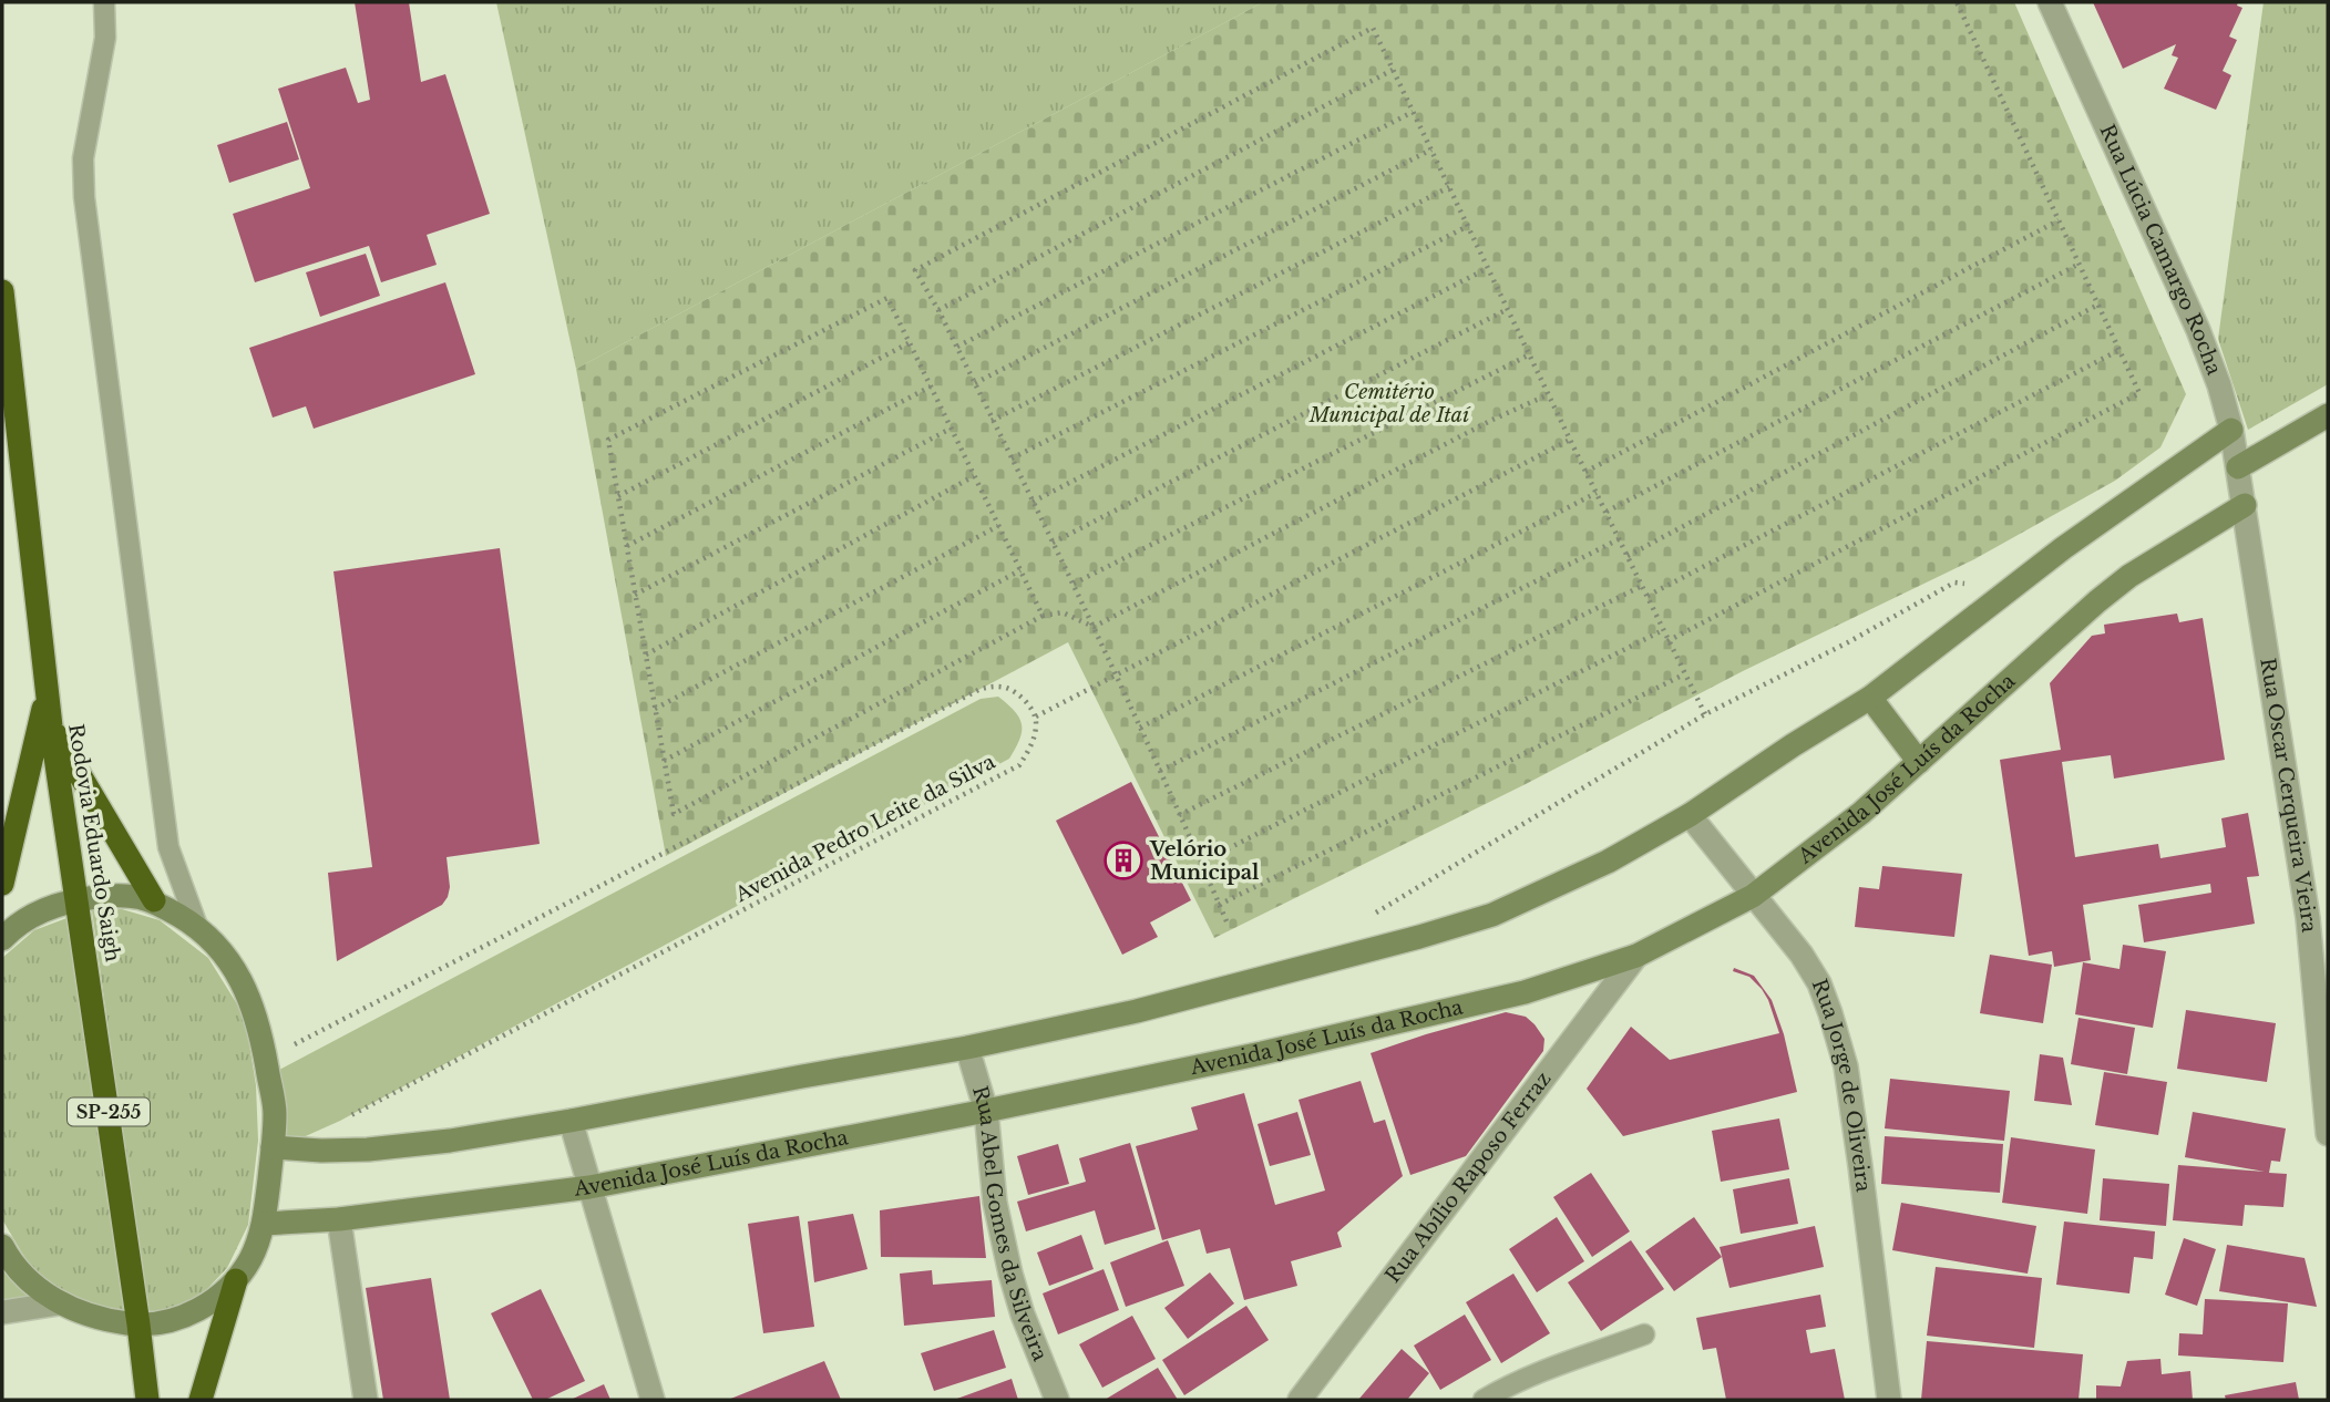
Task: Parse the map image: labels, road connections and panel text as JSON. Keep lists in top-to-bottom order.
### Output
{
  "streets": {
    "highway": ["Rodovia Eduardo Saigh", "SP-255"],
    "street": [
      "Rua Lúcia Camargo Rocha",
      "Avenida José Luís da Rocha",
      "Rua Oscar Cerqueira Vieira",
      "Rua Jorge de Oliveira",
      "Rua Abílio Raposo Ferraz",
      "Rua Abel Gomes da Silveira"
    ],
    "path": ["Avenida Pedro Leite da Silva"]
  },
  "crossings": [
    ["Rua Lúcia Camargo Rocha", "Avenida José Luís da Rocha"],
    ["Rua Lúcia Camargo Rocha", "Rua Oscar Cerqueira Vieira"],
    ["Avenida José Luís da Rocha", "Rua Oscar Cerqueira Vieira"],
    ["Avenida José Luís da Rocha", "Rua Jorge de Oliveira"],
    ["Avenida José Luís da Rocha", "Rua Abílio Raposo Ferraz"],
    ["Avenida José Luís da Rocha", "Rua Abel Gomes da Silveira"]
  ],
  "parks": ["Cemitério Municipal de Itaí"],
  "places": {
    "building": ["Velório Municipal"]
  }
}
